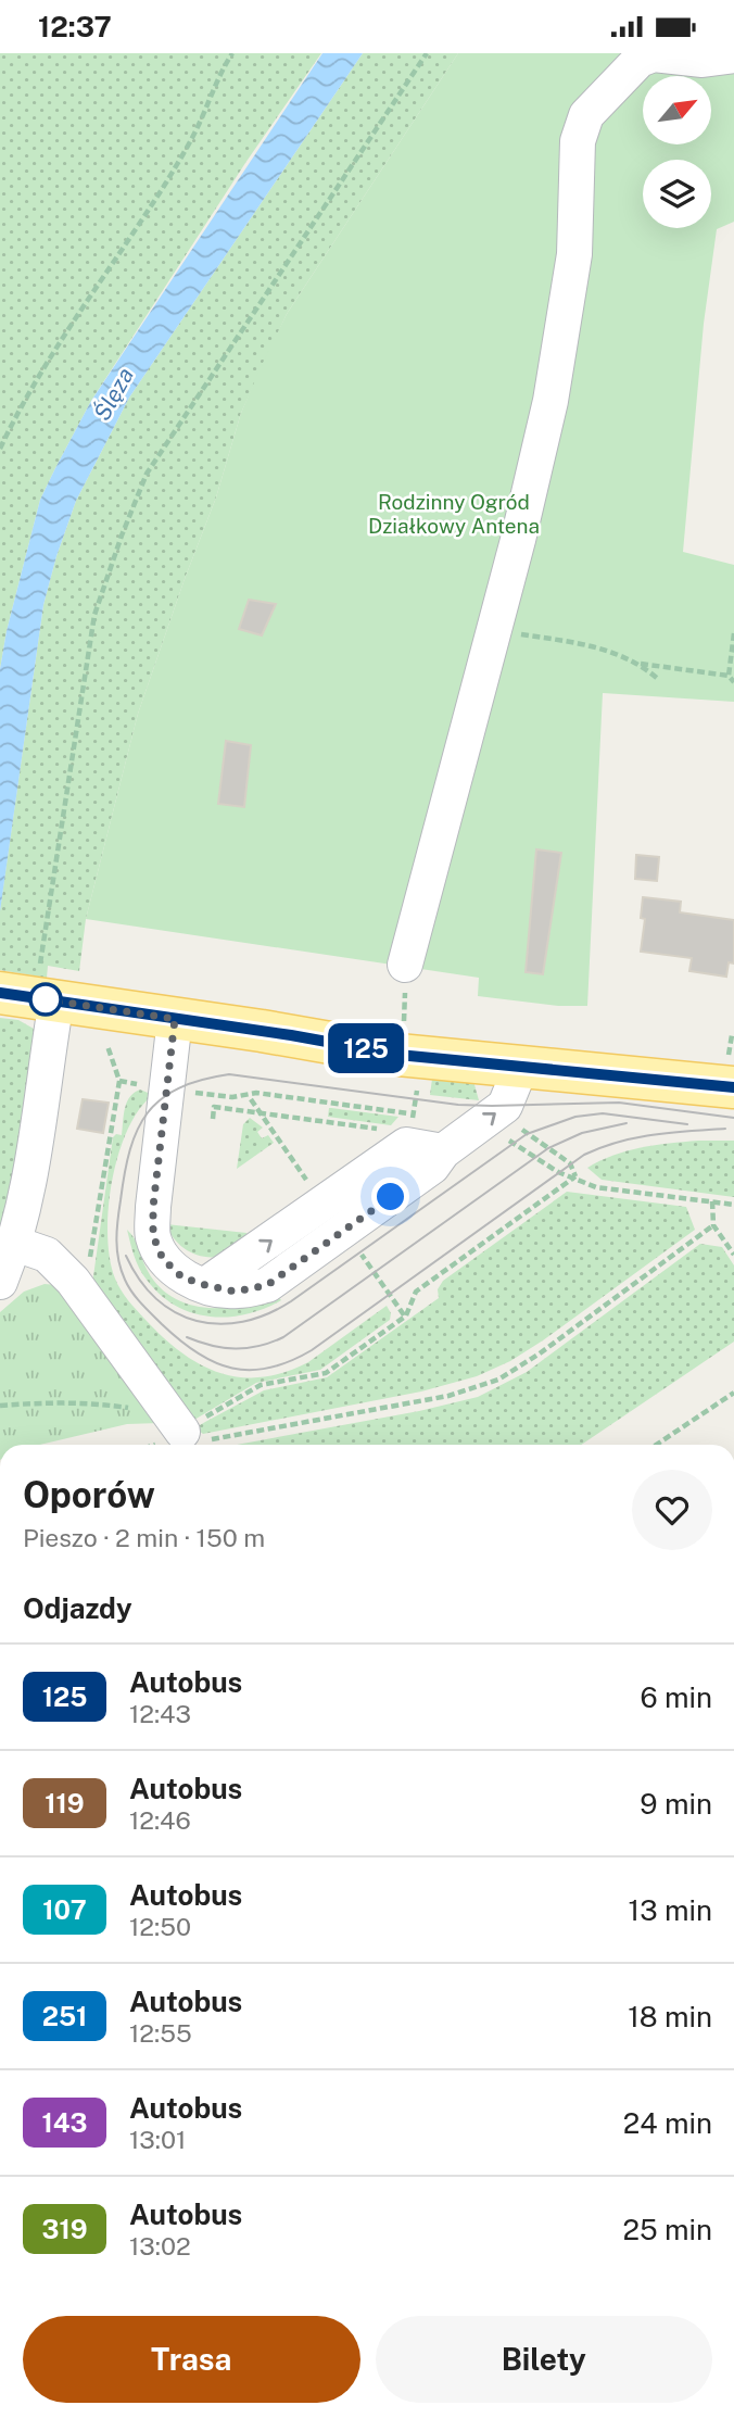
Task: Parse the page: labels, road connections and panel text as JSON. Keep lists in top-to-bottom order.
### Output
{
  "water": ["Ślęza"],
  "parks": ["Rodzinny Ogród Działkowy Antena"],
  "lines": ["bus line 125"],
  "north": "top right",
  "page": {
    "status": "12:37",
    "on_map": "125",
    "heading": [
      ["Oporów", "Pieszo · 2 min · 150 m"],
      "Odjazdy"
    ],
    "list": [
      {
        "mark": "125",
        "name": "Autobus",
        "note": "12:43",
        "value": "6 min"
      },
      {
        "mark": "119",
        "name": "Autobus",
        "note": "12:46",
        "value": "9 min"
      },
      {
        "mark": "107",
        "name": "Autobus",
        "note": "12:50",
        "value": "13 min"
      },
      {
        "mark": "251",
        "name": "Autobus",
        "note": "12:55",
        "value": "18 min"
      },
      {
        "mark": "143",
        "name": "Autobus",
        "note": "13:01",
        "value": "24 min"
      },
      {
        "mark": "319",
        "name": "Autobus",
        "note": "13:02",
        "value": "25 min"
      }
    ],
    "buttons": ["Trasa", "Bilety"]
  }
}
